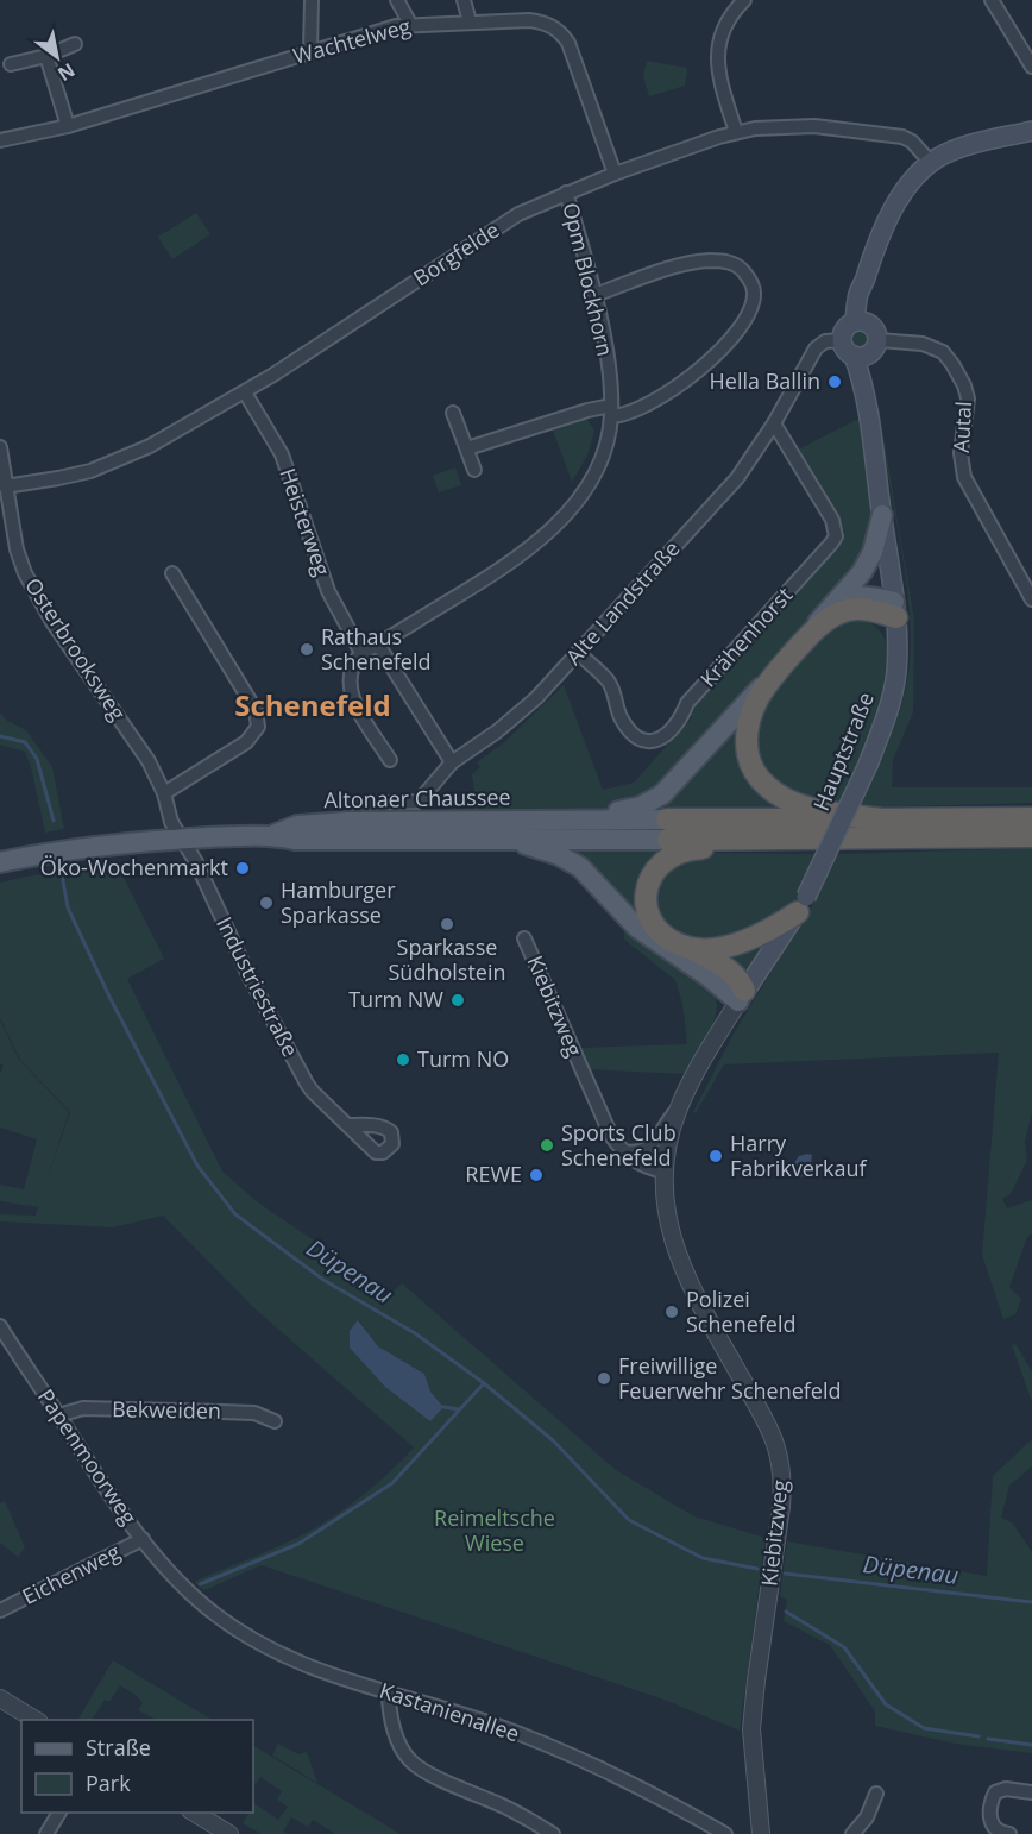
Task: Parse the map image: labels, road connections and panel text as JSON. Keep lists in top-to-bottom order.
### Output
{
  "streets": {
    "main road": ["Hauptstraße", "Altonaer Chaussee"],
    "street": [
      "Wachtelweg",
      "Borgfelde",
      "Opm Blockhorn",
      "Autal",
      "Heisterweg",
      "Alte Landstraße",
      "Krähenhorst",
      "Osterbrooksweg",
      "Industriestraße",
      "Kiebitzweg",
      "Bekweiden",
      "Papenmoorweg",
      "Eichenweg",
      "Kastanienallee"
    ]
  },
  "crossings": [
    ["Wachtelweg", "Borgfelde"],
    ["Borgfelde", "Opm Blockhorn"],
    ["Borgfelde", "Heisterweg"],
    ["Borgfelde", "Osterbrooksweg"],
    ["Opm Blockhorn", "Heisterweg"],
    ["Autal", "Alte Landstraße"],
    ["Autal", "Hauptstraße"],
    ["Alte Landstraße", "Krähenhorst"],
    ["Alte Landstraße", "Hauptstraße"],
    ["Osterbrooksweg", "Altonaer Chaussee"],
    ["Osterbrooksweg", "Industriestraße"],
    ["Hauptstraße", "Kiebitzweg"],
    ["Altonaer Chaussee", "Industriestraße"],
    ["Bekweiden", "Papenmoorweg"],
    ["Papenmoorweg", "Eichenweg"],
    ["Papenmoorweg", "Kastanienallee"]
  ],
  "districts": ["Schenefeld"],
  "water": ["Düpenau"],
  "parks": ["Reimeltsche Wiese"],
  "places": [
    "Hella Ballin",
    "Rathaus Schenefeld",
    "Öko-Wochenmarkt",
    "Hamburger Sparkasse",
    "Sparkasse Südholstein",
    "Turm NW",
    "Turm NO",
    "Sports Club Schenefeld",
    "Harry Fabrikverkauf",
    "REWE",
    "Polizei Schenefeld",
    "Freiwillige Feuerwehr Schenefeld"
  ],
  "legend": ["Straße", "Park"],
  "north": "bottom right"
}
